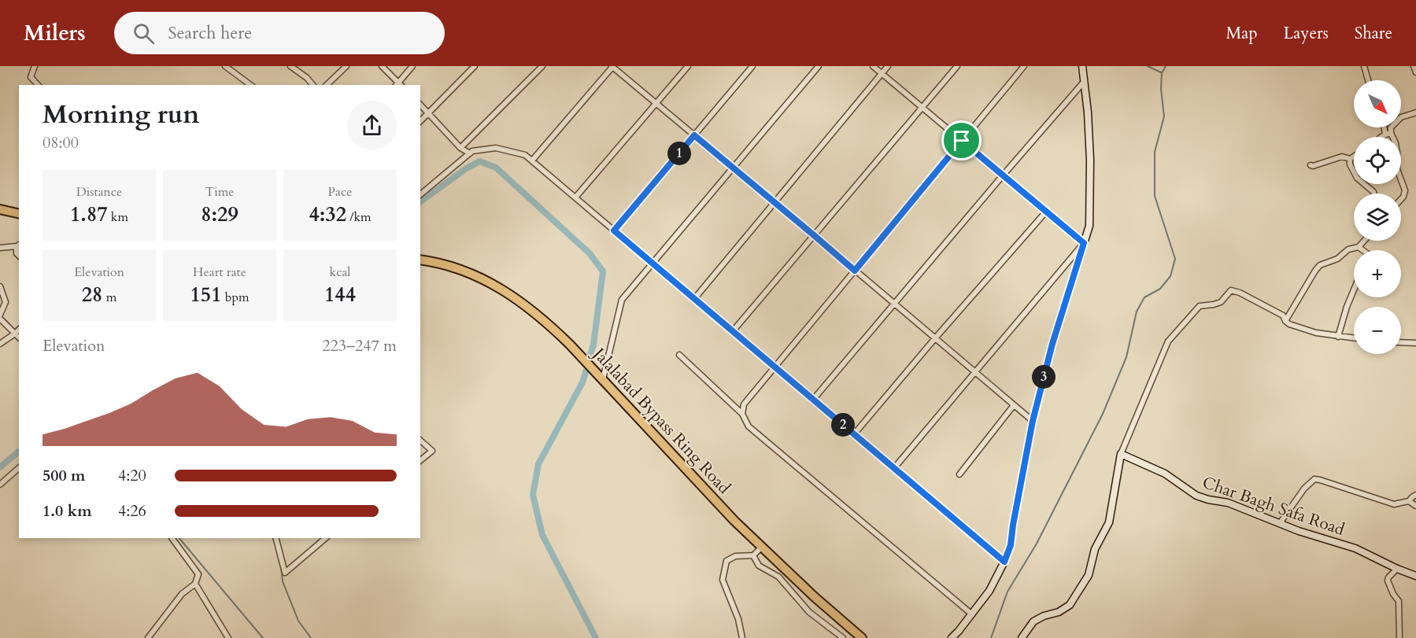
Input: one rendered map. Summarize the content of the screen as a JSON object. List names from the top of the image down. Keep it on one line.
{"streets":{"highway":["Jalalabad Bypass Ring Road"],"street":["Char Bagh Safa Road"]},"north":"bottom right","page":{"header":"Milers","search":"Search here","nav":["Map","Layers","Share"],"map_buttons":["+","−"],"heading":["Morning run","08:00"],"pins":["1","3","2"],"stats":[["Distance","1.87 km"],["Time","8:29"],["Pace","4:32 /km"],["Elevation","28 m"],["Heart rate","151 bpm"],["kcal","144"]],"chart":["Elevation","223–247 m"],"list":[{"name":"500 m","note":"4:20"},{"name":"1.0 km","note":"4:26"}]}}
